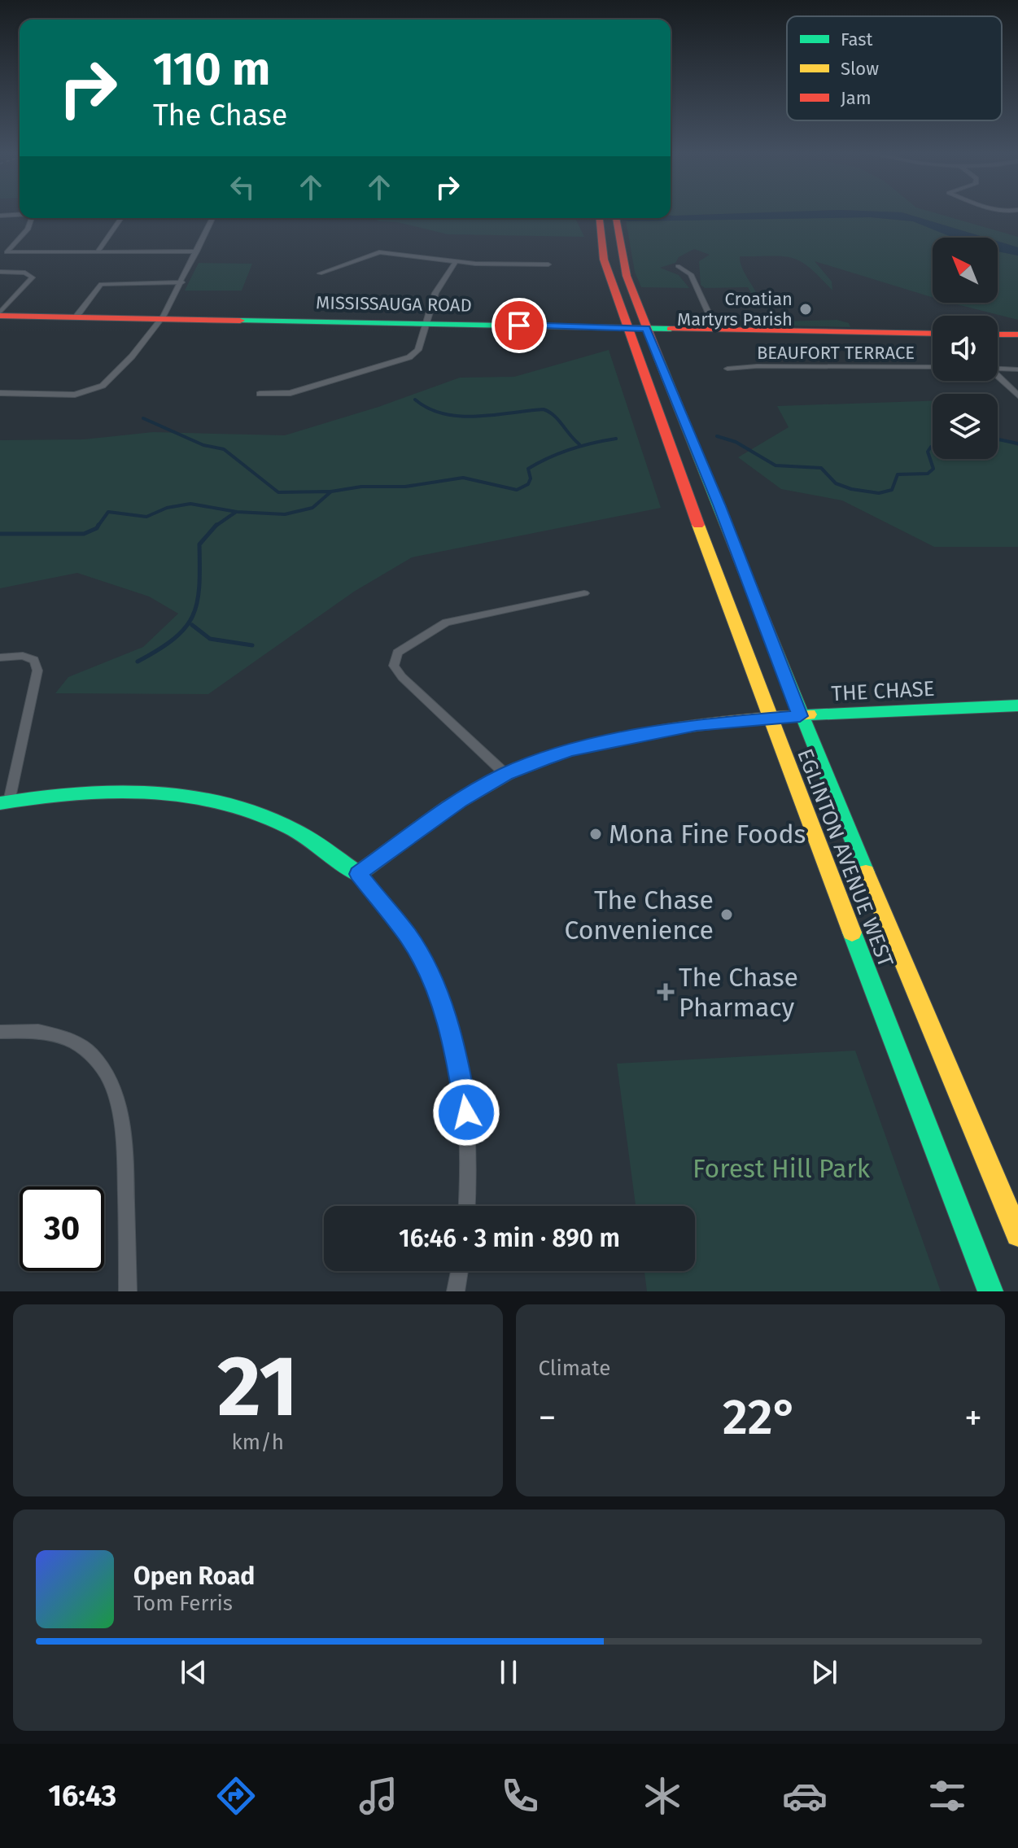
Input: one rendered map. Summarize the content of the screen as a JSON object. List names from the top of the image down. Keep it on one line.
{"streets":{"main road":["MISSISSAUGA ROAD","THE CHASE","EGLINTON AVENUE WEST"],"street":["BEAUFORT TERRACE"]},"crossings":[["MISSISSAUGA ROAD","EGLINTON AVENUE WEST"],["THE CHASE","EGLINTON AVENUE WEST"]],"parks":["Forest Hill Park"],"places":{"other":["Croatian Martyrs Parish","Mona Fine Foods","The Chase Convenience"],"health":["The Chase Pharmacy"]},"legend":["Fast","Slow","Jam"],"north":"top left","page":{"turn":["110 m","The Chase"],"limit":"30","trip":"16:46 · 3 min · 890 m","tile":[["21","km/h"],"Climate"],"heat":["−","22°","+"],"song":["Open Road","Tom Ferris"],"tabs":"16:43"}}
